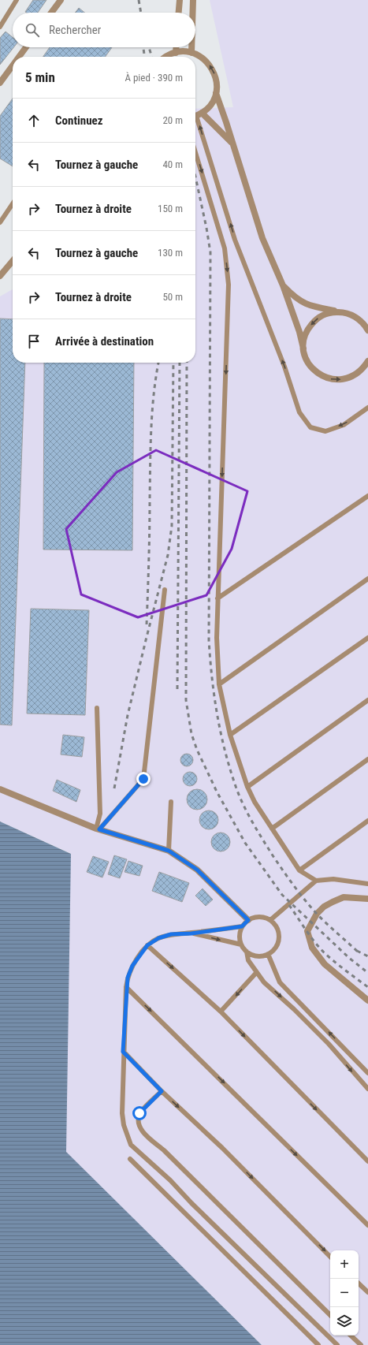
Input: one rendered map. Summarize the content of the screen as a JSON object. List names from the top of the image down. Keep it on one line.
{"page":{"search":"Rechercher","heading":["5 min","À pied · 390 m"],"list":[["Continuez","20 m"],["Tournez à gauche","40 m"],["Tournez à droite","150 m"],["Tournez à gauche","130 m"],["Tournez à droite","50 m"],"Arrivée à destination"],"map_buttons":["+","−"]}}
